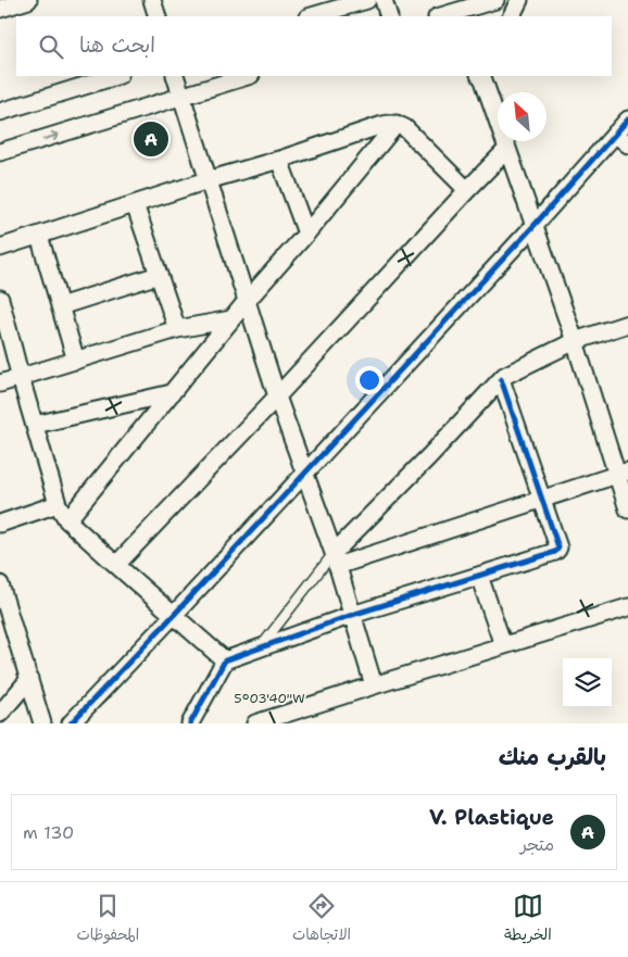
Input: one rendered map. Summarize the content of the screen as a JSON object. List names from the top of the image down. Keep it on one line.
{"north":"top left","page":{"search":"ابحث هنا","pins":"A","heading":"بالقرب منك","list":[{"mark":"A","name":"V. Plastique","note":"متجر","value":"130 m"}],"nav":["الخريطة","الاتجاهات","المحفوظات"]},"coordinates":["5°03'40\"W"]}
